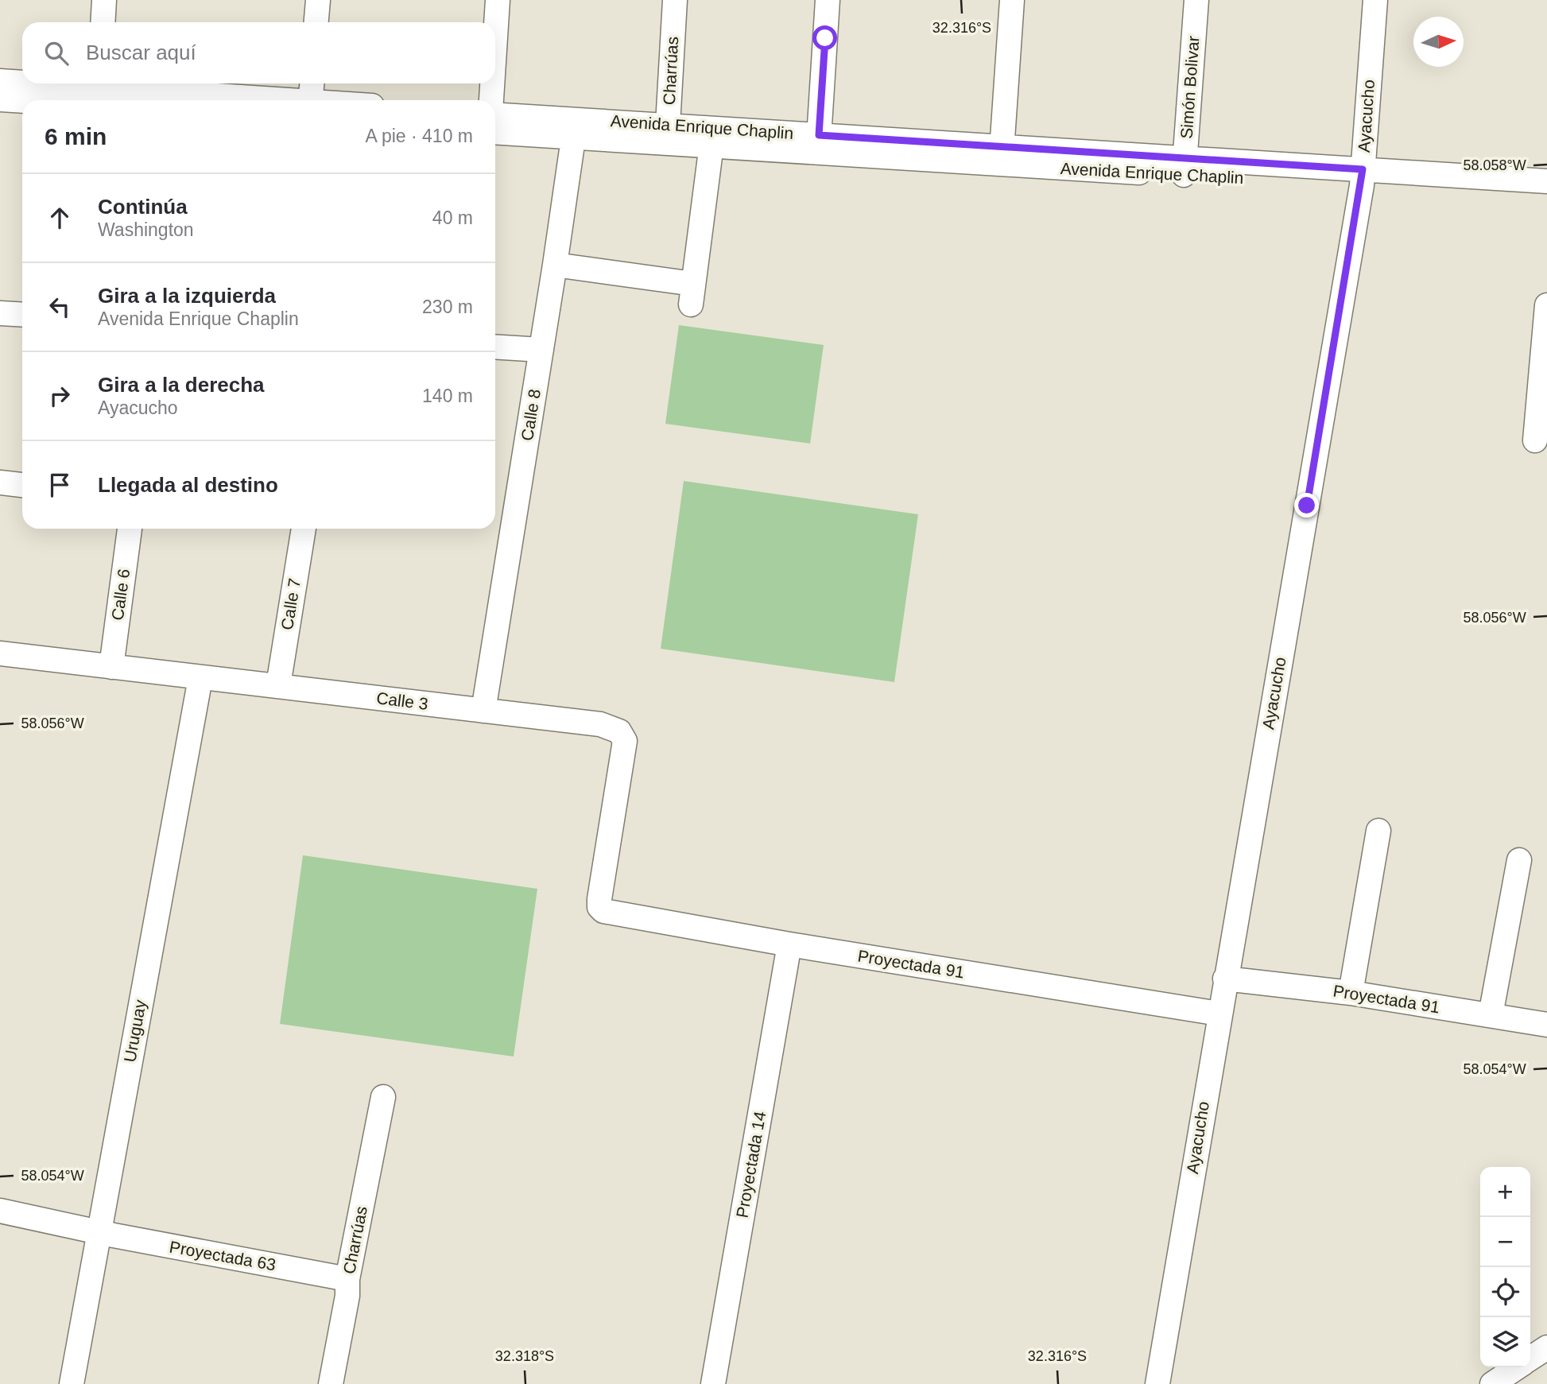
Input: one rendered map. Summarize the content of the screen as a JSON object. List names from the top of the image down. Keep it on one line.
{"streets":{"street":["Charrúas","Simón Bolivar","Ayacucho","Avenida Enrique Chaplin","Calle 8","Calle 6","Calle 7","Calle 3","Proyectada 91","Uruguay","Proyectada 14","Proyectada 63"]},"crossings":[["Charrúas","Avenida Enrique Chaplin"],["Charrúas","Proyectada 63"],["Simón Bolivar","Avenida Enrique Chaplin"],["Ayacucho","Avenida Enrique Chaplin"],["Ayacucho","Proyectada 91"],["Avenida Enrique Chaplin","Calle 8"],["Calle 8","Calle 3"],["Calle 6","Calle 3"],["Calle 7","Calle 3"],["Calle 3","Proyectada 91"],["Calle 3","Uruguay"],["Proyectada 91","Proyectada 14"],["Uruguay","Proyectada 63"]],"north":"right","page":{"search":"Buscar aquí","heading":["6 min","A pie · 410 m"],"list":[["Continúa","Washington","40 m"],["Gira a la izquierda","Avenida Enrique Chaplin","230 m"],["Gira a la derecha","Ayacucho","140 m"],"Llegada al destino"],"map_buttons":["+","−"]},"coordinates":["32.316°S","58.058°W","58.056°W","58.054°W","32.318°S"]}
